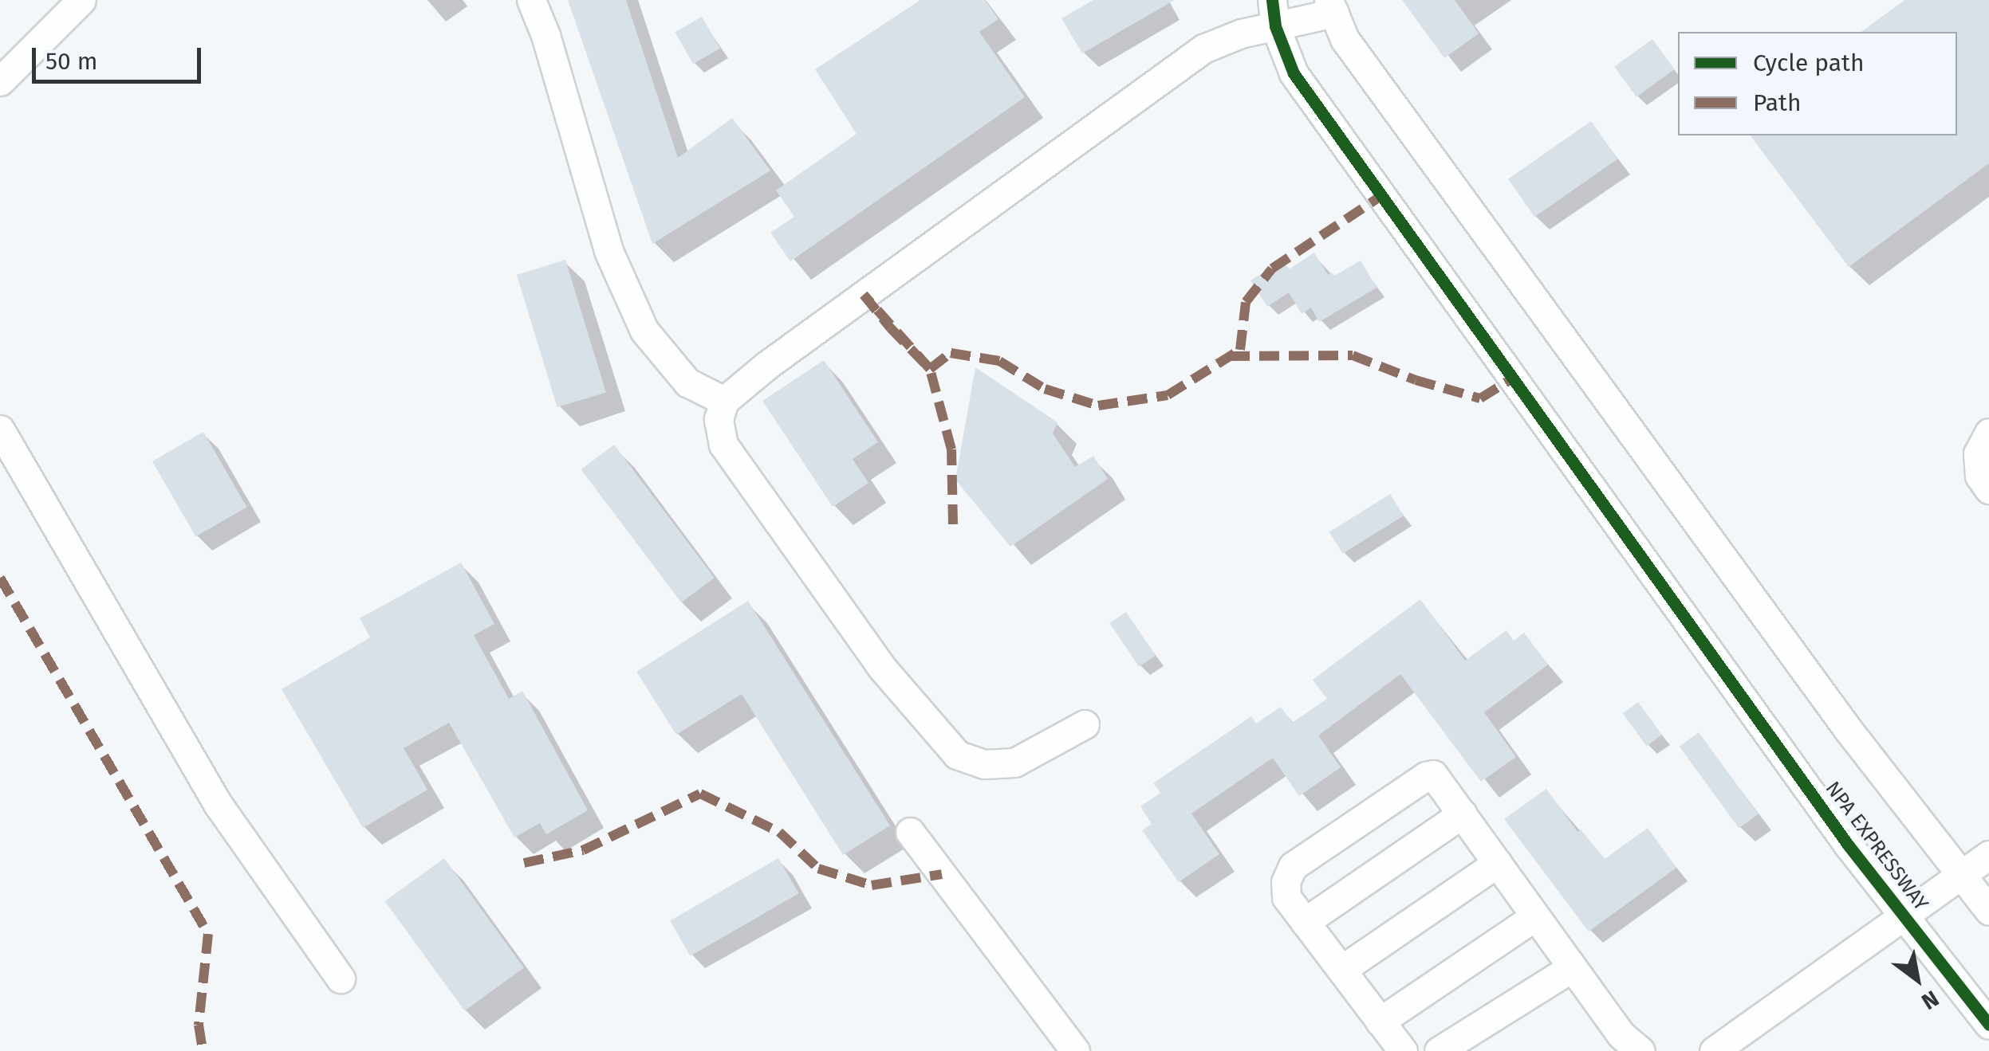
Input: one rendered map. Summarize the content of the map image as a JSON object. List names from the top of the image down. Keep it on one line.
{"streets":{"street":["NPA EXPRESSWAY"]},"legend":["Cycle path","Path"],"scale_bar":"50 m","north":"bottom right"}
